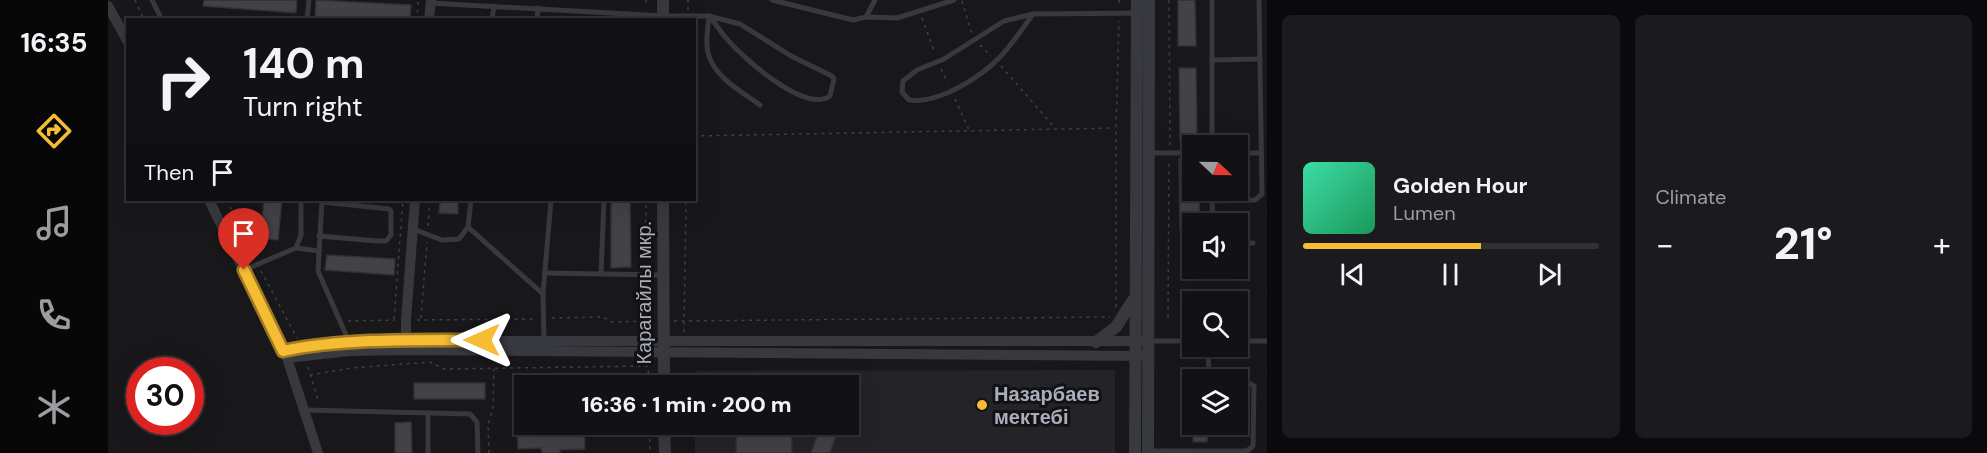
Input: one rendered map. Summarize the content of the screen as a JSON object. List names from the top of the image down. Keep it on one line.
{"streets":{"street":["Карагайлы мкр."]},"places":["Назарбаев мектебі"],"north":"right","page":{"tabs":"16:35","tile":"Climate","turn":["140 m","Turn right"],"then":"Then","song":["Golden Hour","Lumen"],"heat":["−","21°","+"],"limit":"30","trip":"16:36 · 1 min · 200 m"}}
